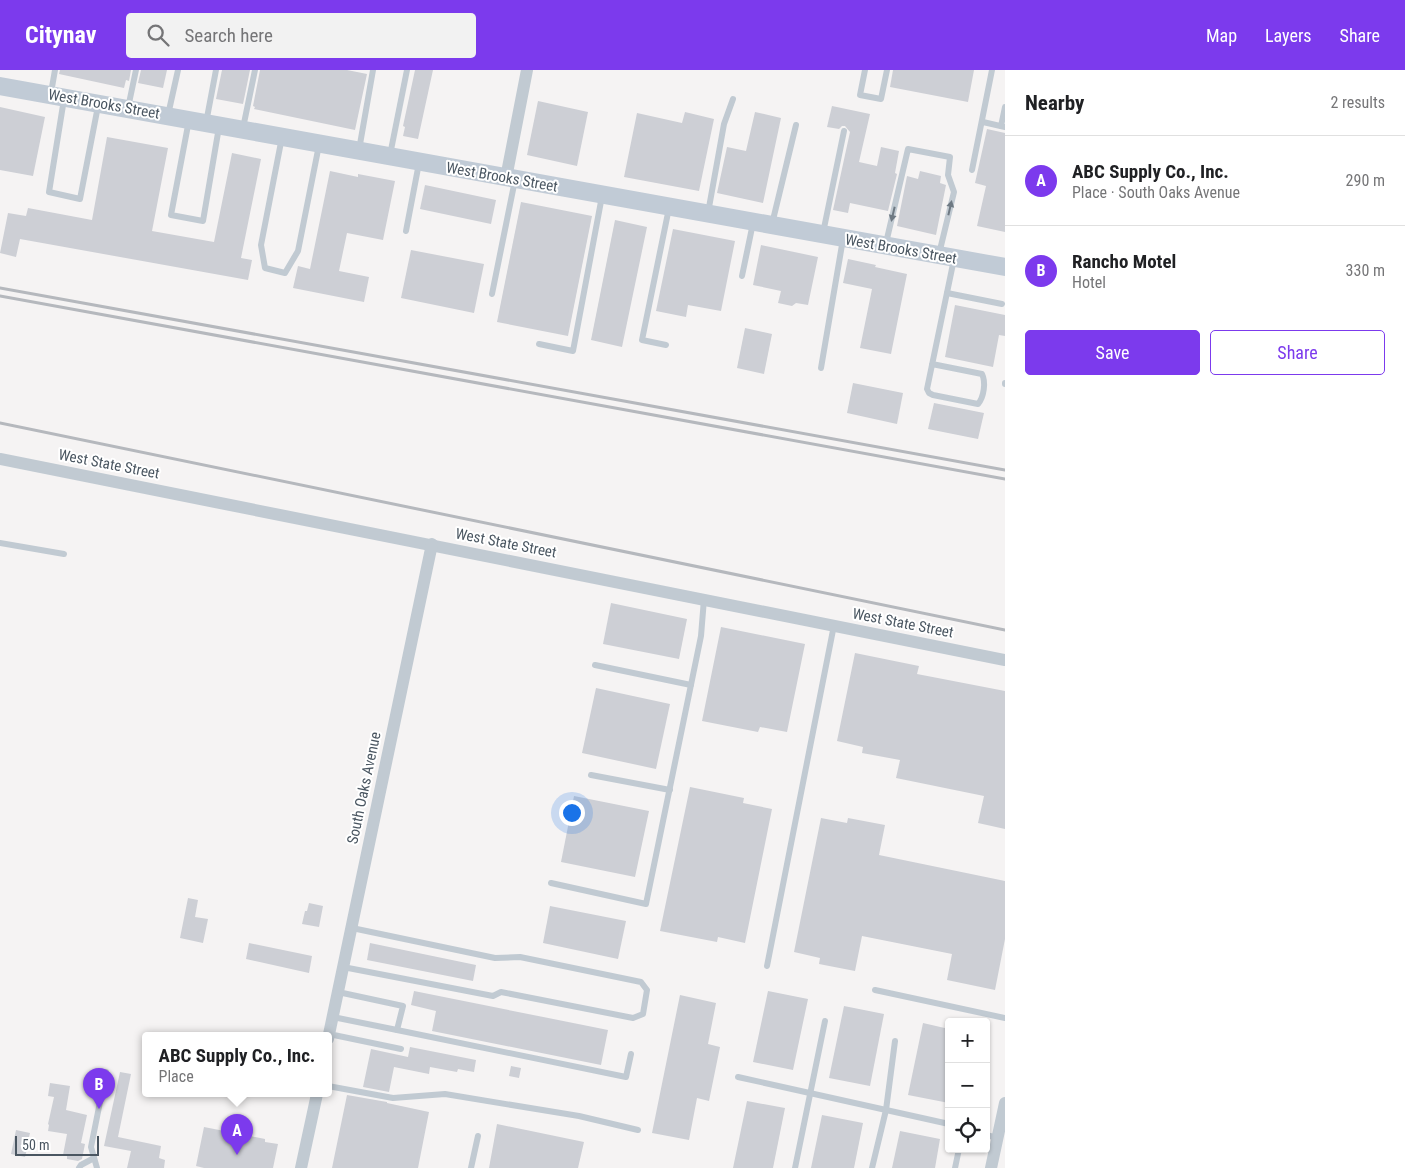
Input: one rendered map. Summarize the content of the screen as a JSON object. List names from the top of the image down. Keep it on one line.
{"streets":{"street":["West Brooks Street","West State Street","South Oaks Avenue"]},"crossings":[["West State Street","South Oaks Avenue"]],"scale_bar":"50 m","page":{"header":"Citynav","search":"Search here","nav":["Map","Layers","Share"],"heading":["Nearby","2 results"],"list":[{"mark":"A","name":"ABC Supply Co., Inc.","note":"Place · South Oaks Avenue","value":"290 m"},{"mark":"B","name":"Rancho Motel","note":"Hotel","value":"330 m"}],"buttons":["Save","Share"],"map_buttons":["+","−"],"popup":["ABC Supply Co., Inc.","Place"],"pins":["B","A"],"scale":"50 m"}}
